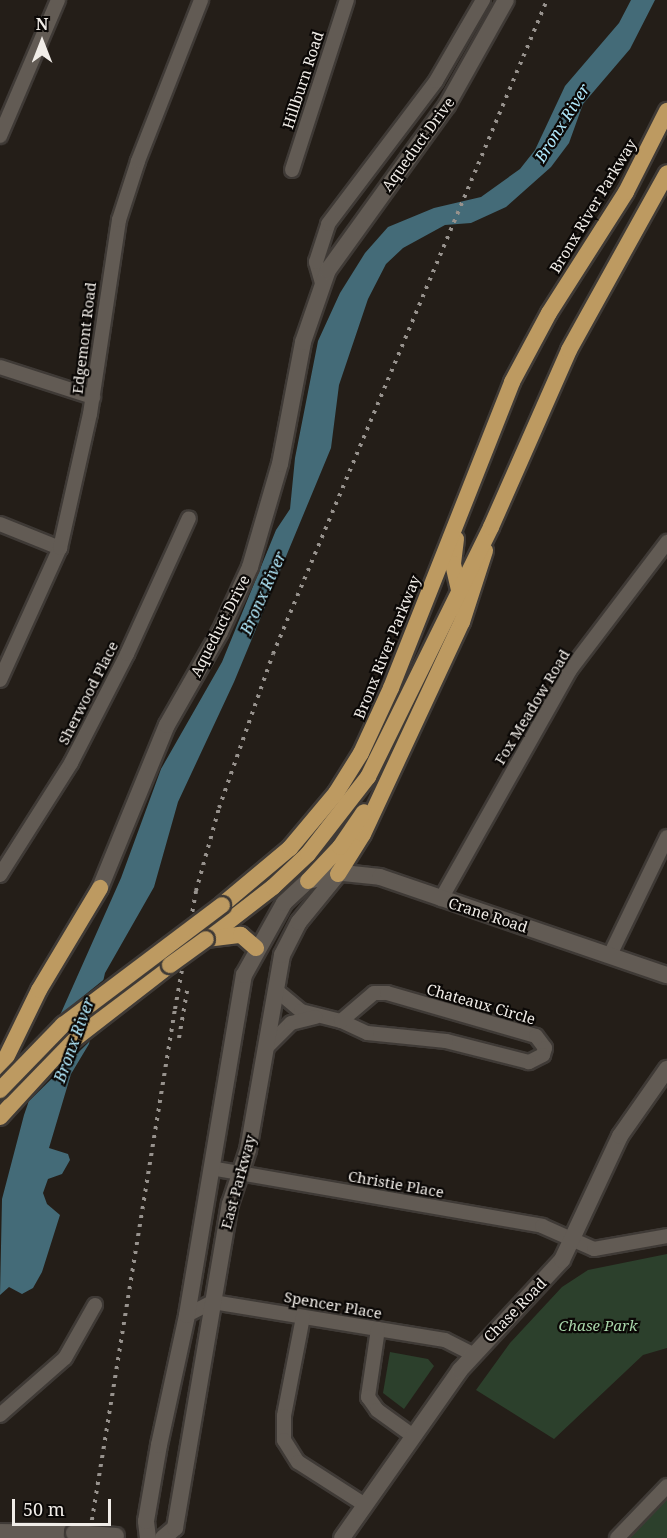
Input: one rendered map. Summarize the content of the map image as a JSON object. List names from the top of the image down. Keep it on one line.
{"streets":{"highway":["Bronx River Parkway"],"street":["Hillburn Road","Aqueduct Drive","Edgemont Road","Sherwood Place","Fox Meadow Road","Crane Road","Chateaux Circle","East Parkway","Christie Place","Spencer Place","Chase Road"]},"crossings":[["Fox Meadow Road","Crane Road"],["Crane Road","East Parkway"],["Chateaux Circle","East Parkway"],["East Parkway","Christie Place"],["East Parkway","Spencer Place"],["Christie Place","Chase Road"],["Spencer Place","Chase Road"]],"water":["Bronx River"],"parks":["Chase Park"],"scale_bar":"50 m","north":"top"}
